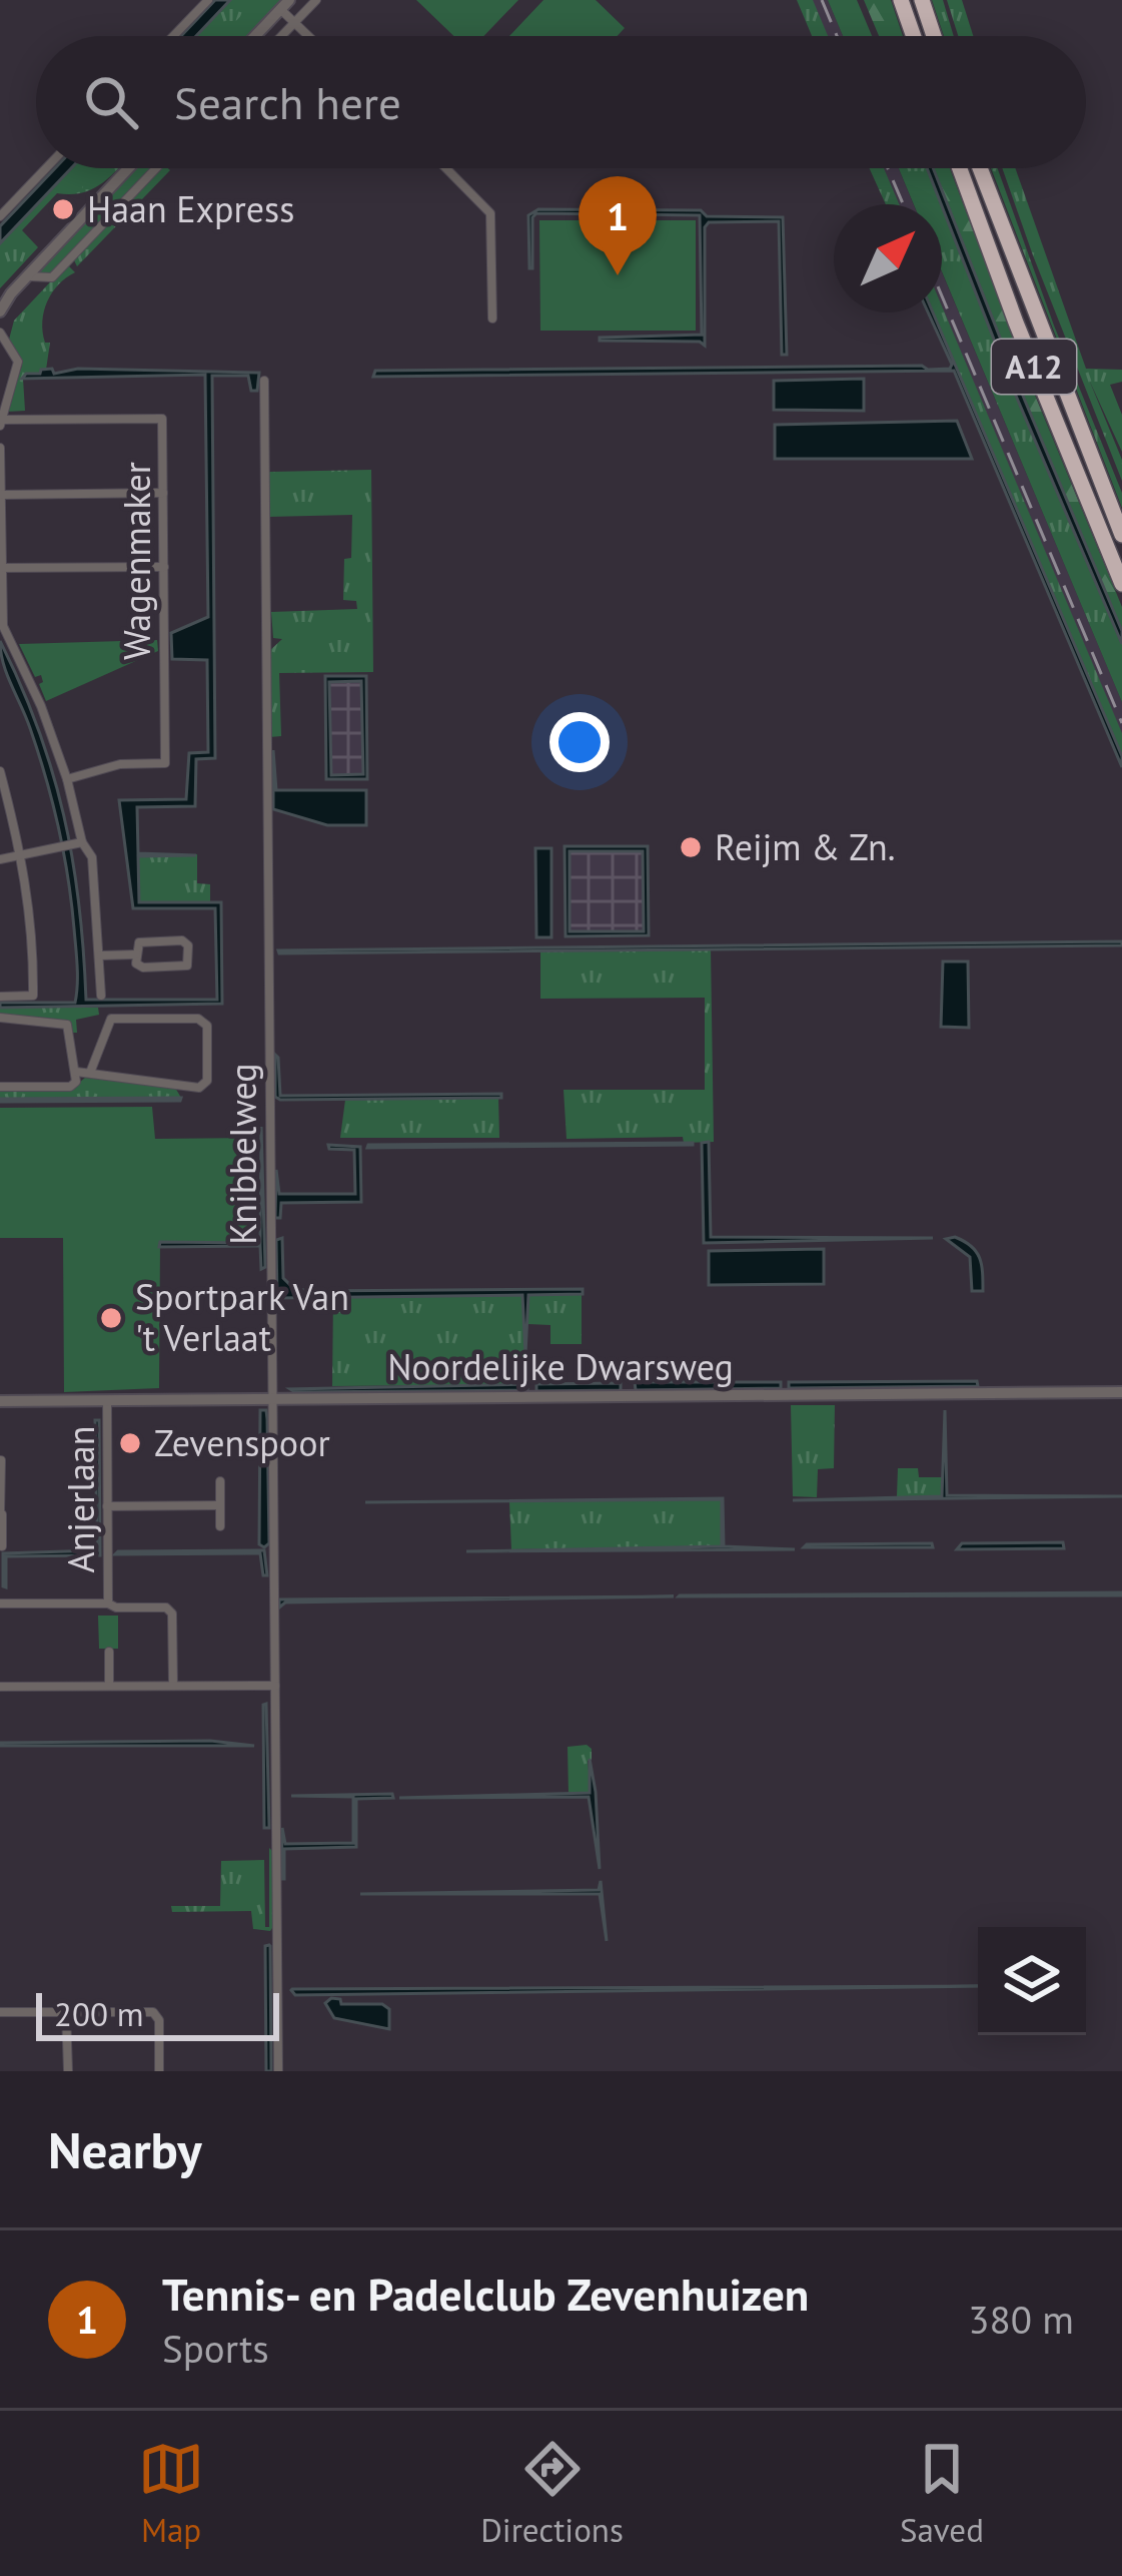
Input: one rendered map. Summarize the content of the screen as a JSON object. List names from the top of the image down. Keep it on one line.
{"streets":{"highway":["A12"],"street":["Wagenmaker","Knibbelweg","Noordelijke Dwarsweg","Anjerlaan"]},"crossings":[["Knibbelweg","Noordelijke Dwarsweg"],["Noordelijke Dwarsweg","Anjerlaan"]],"places":["Haan Express","Reijm & Zn.","Sportpark Van 't Verlaat","Zevenspoor"],"scale_bar":"200 m","north":"top right","page":{"search":"Search here","pins":"1","scale":"200 m","heading":"Nearby","list":[{"mark":"1","name":"Tennis- en Padelclub Zevenhuizen","note":"Sports","value":"380 m"}],"nav":["Map","Directions","Saved"]}}
